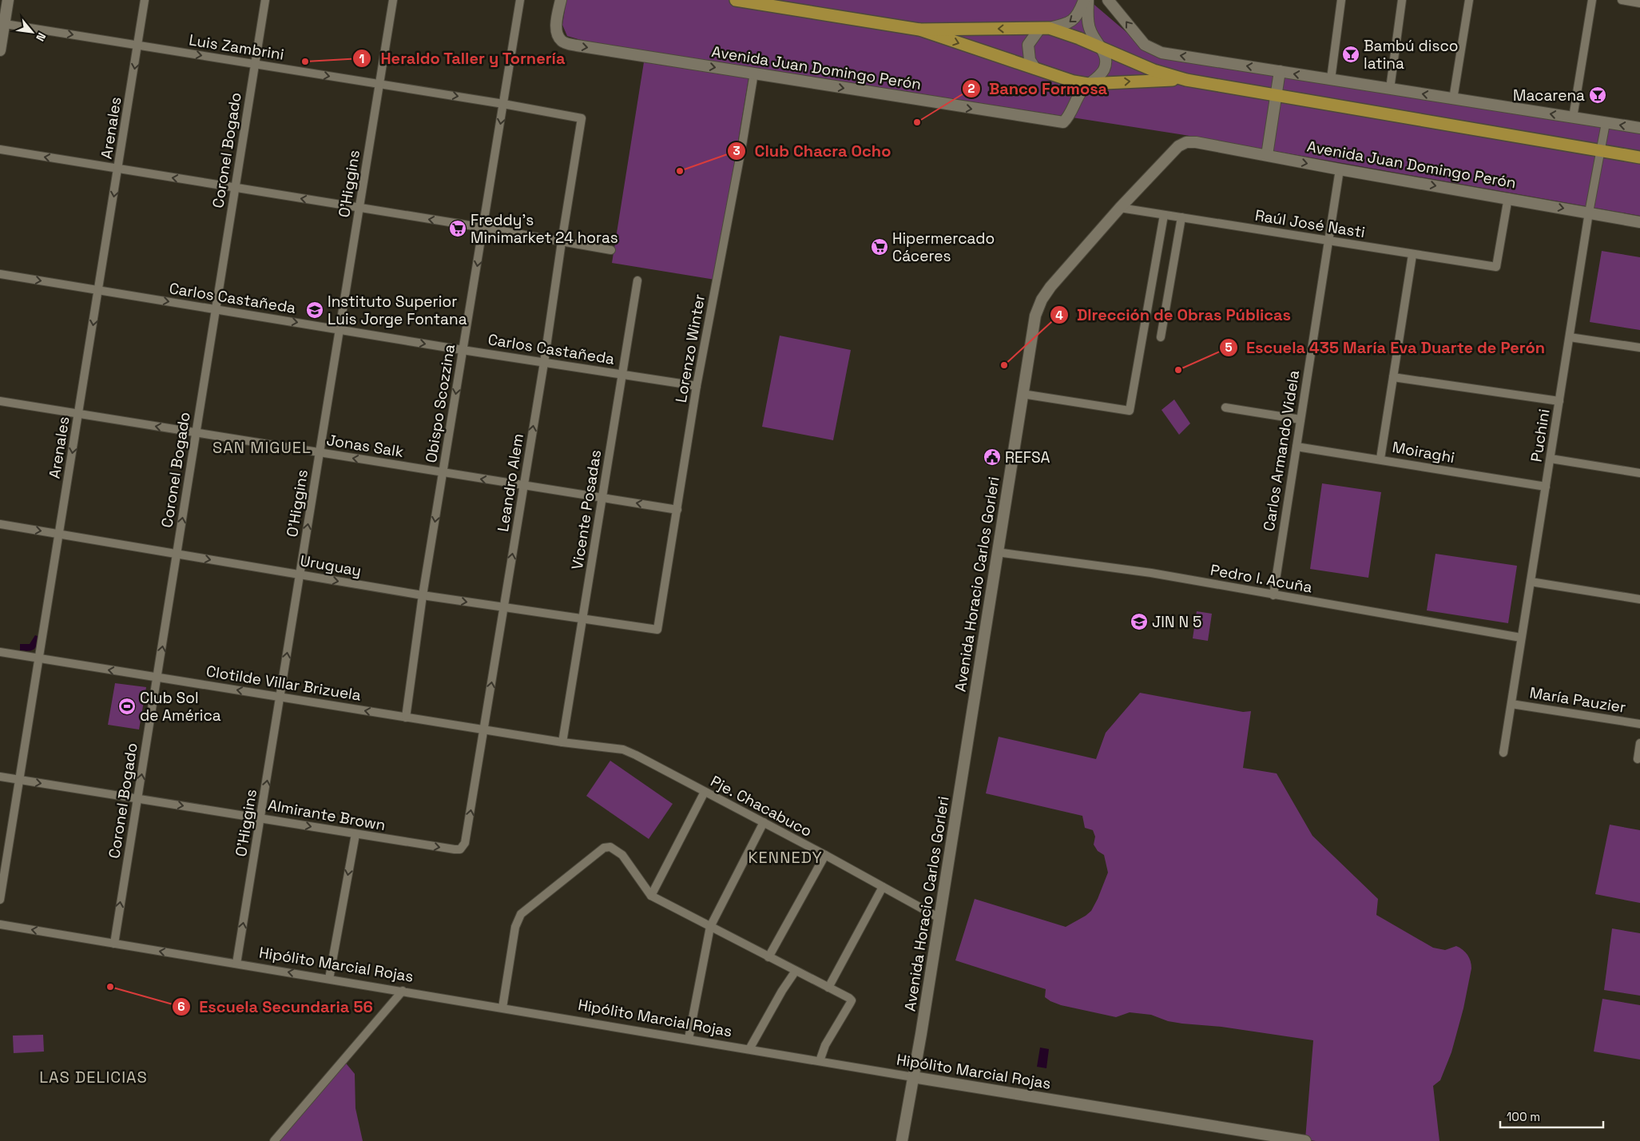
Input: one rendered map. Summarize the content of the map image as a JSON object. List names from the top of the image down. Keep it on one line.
{"streets":{"main road":["Avenida Juan Domingo Perón","Avenida Horacio Carlos Gorleri","Hipólito Marcial Rojas"],"street":["Luis Zambrini","Arenales","Coronel Bogado","O'Higgins","Raúl José Nasti","Carlos Castañeda","Lorenzo Winter","Obispo Scozzina","Puchini","Jonas Salk","Carlos Armando Videla","Moiraghi","Leandro Alem","Vicente Posadas","Uruguay","Pedro I. Acuña","Clotilde Villar Brizuela","María Pauzier","Pje. Chacabuco","Almirante Brown"]},"crossings":[["Luis Zambrini","Arenales"],["Luis Zambrini","Coronel Bogado"],["Luis Zambrini","O'Higgins"],["Luis Zambrini","Obispo Scozzina"],["Luis Zambrini","Leandro Alem"],["Avenida Juan Domingo Perón","Raúl José Nasti"],["Avenida Juan Domingo Perón","Lorenzo Winter"],["Avenida Juan Domingo Perón","Puchini"],["Avenida Juan Domingo Perón","Carlos Armando Videla"],["Avenida Juan Domingo Perón","Avenida Horacio Carlos Gorleri"],["Arenales","Carlos Castañeda"],["Arenales","Jonas Salk"],["Arenales","Uruguay"],["Arenales","Clotilde Villar Brizuela"],["Arenales","Almirante Brown"],["Coronel Bogado","Carlos Castañeda"],["Coronel Bogado","Jonas Salk"],["Coronel Bogado","Uruguay"],["Coronel Bogado","Clotilde Villar Brizuela"],["Coronel Bogado","Almirante Brown"],["Coronel Bogado","Hipólito Marcial Rojas"],["O'Higgins","Carlos Castañeda"],["O'Higgins","Jonas Salk"],["O'Higgins","Uruguay"],["O'Higgins","Clotilde Villar Brizuela"],["O'Higgins","Almirante Brown"],["O'Higgins","Hipólito Marcial Rojas"],["Raúl José Nasti","Carlos Armando Videla"],["Raúl José Nasti","Avenida Horacio Carlos Gorleri"],["Carlos Castañeda","Lorenzo Winter"],["Carlos Castañeda","Obispo Scozzina"],["Carlos Castañeda","Leandro Alem"],["Carlos Castañeda","Vicente Posadas"],["Lorenzo Winter","Jonas Salk"],["Lorenzo Winter","Uruguay"],["Obispo Scozzina","Jonas Salk"],["Obispo Scozzina","Uruguay"],["Obispo Scozzina","Clotilde Villar Brizuela"],["Puchini","Moiraghi"],["Puchini","Pedro I. Acuña"],["Puchini","María Pauzier"],["Jonas Salk","Leandro Alem"],["Jonas Salk","Vicente Posadas"],["Carlos Armando Videla","Moiraghi"],["Carlos Armando Videla","Pedro I. Acuña"],["Leandro Alem","Uruguay"],["Leandro Alem","Clotilde Villar Brizuela"],["Leandro Alem","Almirante Brown"],["Vicente Posadas","Uruguay"],["Vicente Posadas","Clotilde Villar Brizuela"],["Vicente Posadas","Pje. Chacabuco"],["Pedro I. Acuña","Avenida Horacio Carlos Gorleri"],["Avenida Horacio Carlos Gorleri","Pje. Chacabuco"],["Avenida Horacio Carlos Gorleri","Hipólito Marcial Rojas"],["Clotilde Villar Brizuela","Pje. Chacabuco"]],"one_way":["Luis Zambrini","Arenales","Coronel Bogado","O'Higgins","Carlos Castañeda","Obispo Scozzina","Jonas Salk","Leandro Alem","Uruguay","Clotilde Villar Brizuela","Almirante Brown"],"districts":["SAN MIGUEL","KENNEDY","LAS DELICIAS"],"places":{"bar":["Bambú disco latina","Macarena"],"other":["Heraldo Taller y Tornería","Banco Formosa","Club Chacra Ocho","DIrección de Obras Públicas","Escuela 435 María Eva Duarte de Perón","Escuela Secundaria 56"],"supermarket":["Freddy's Minimarket 24 horas","Hipermercado Cáceres"],"school or university":["Instituto Superior Luis Jorge Fontana","JIN N 5"],"public building":["REFSA"],"sports":["Club Sol de América"]},"scale_bar":"100 m","north":"bottom right"}
